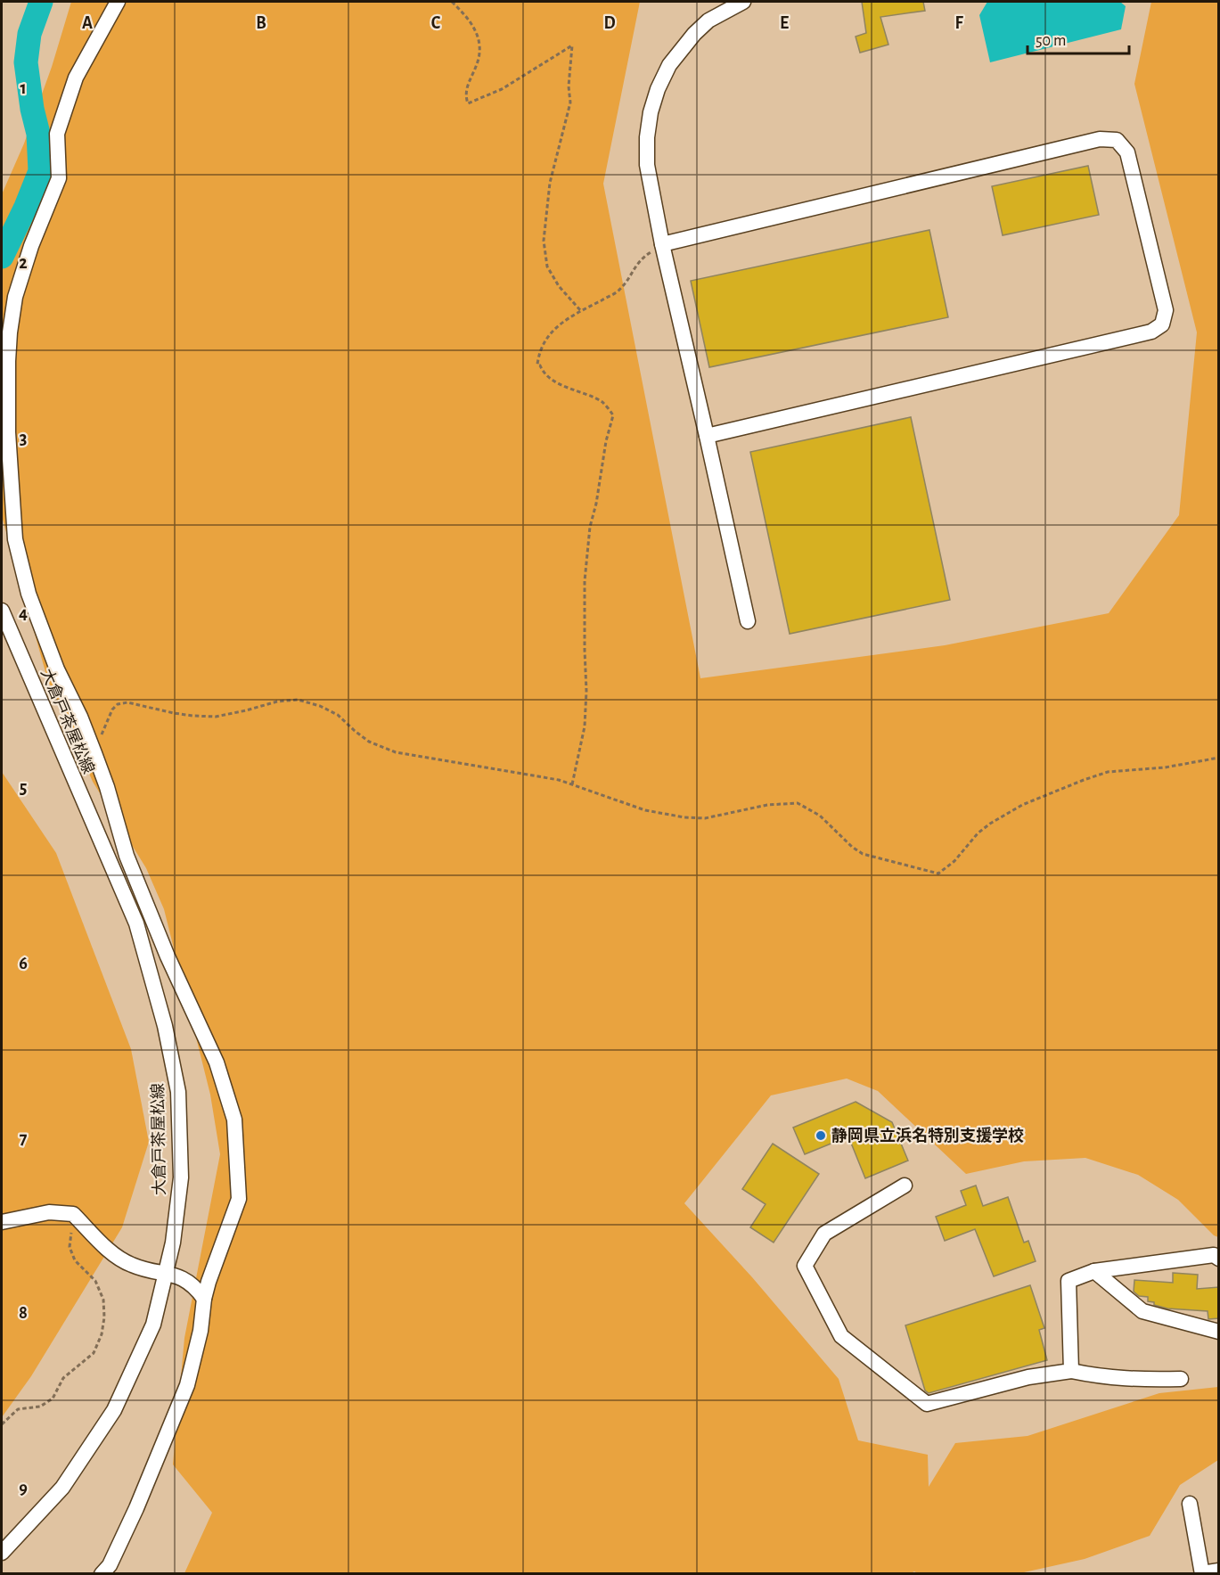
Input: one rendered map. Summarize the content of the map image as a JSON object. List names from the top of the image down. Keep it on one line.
{"streets":{"street":["大倉戸茶屋松線"]},"places":["静岡県立浜名特別支援学校"],"scale_bar":"50 m","grid":{"columns":["A","B","C","D","E","F"],"rows":["1","2","3","4","5","6","7","8","9"]}}
